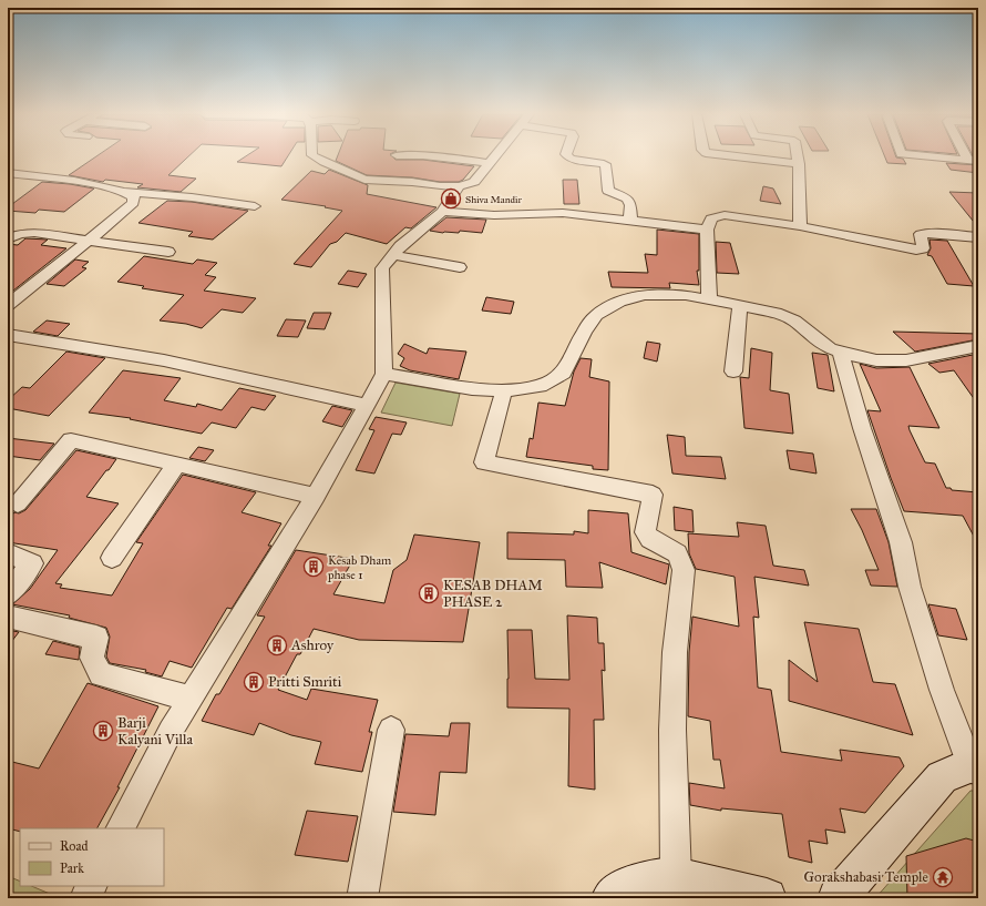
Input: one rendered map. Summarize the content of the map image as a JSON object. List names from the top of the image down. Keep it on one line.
{"places":{"shop":["Shiva Mandir"],"building":["Kesab Dham phase 1","KESAB DHAM PHASE 2","Ashroy","Pritti Smriti","Barji Kalyani Villa"],"temple":["Gorakshabasi Temple"]},"legend":["Road","Park"]}
